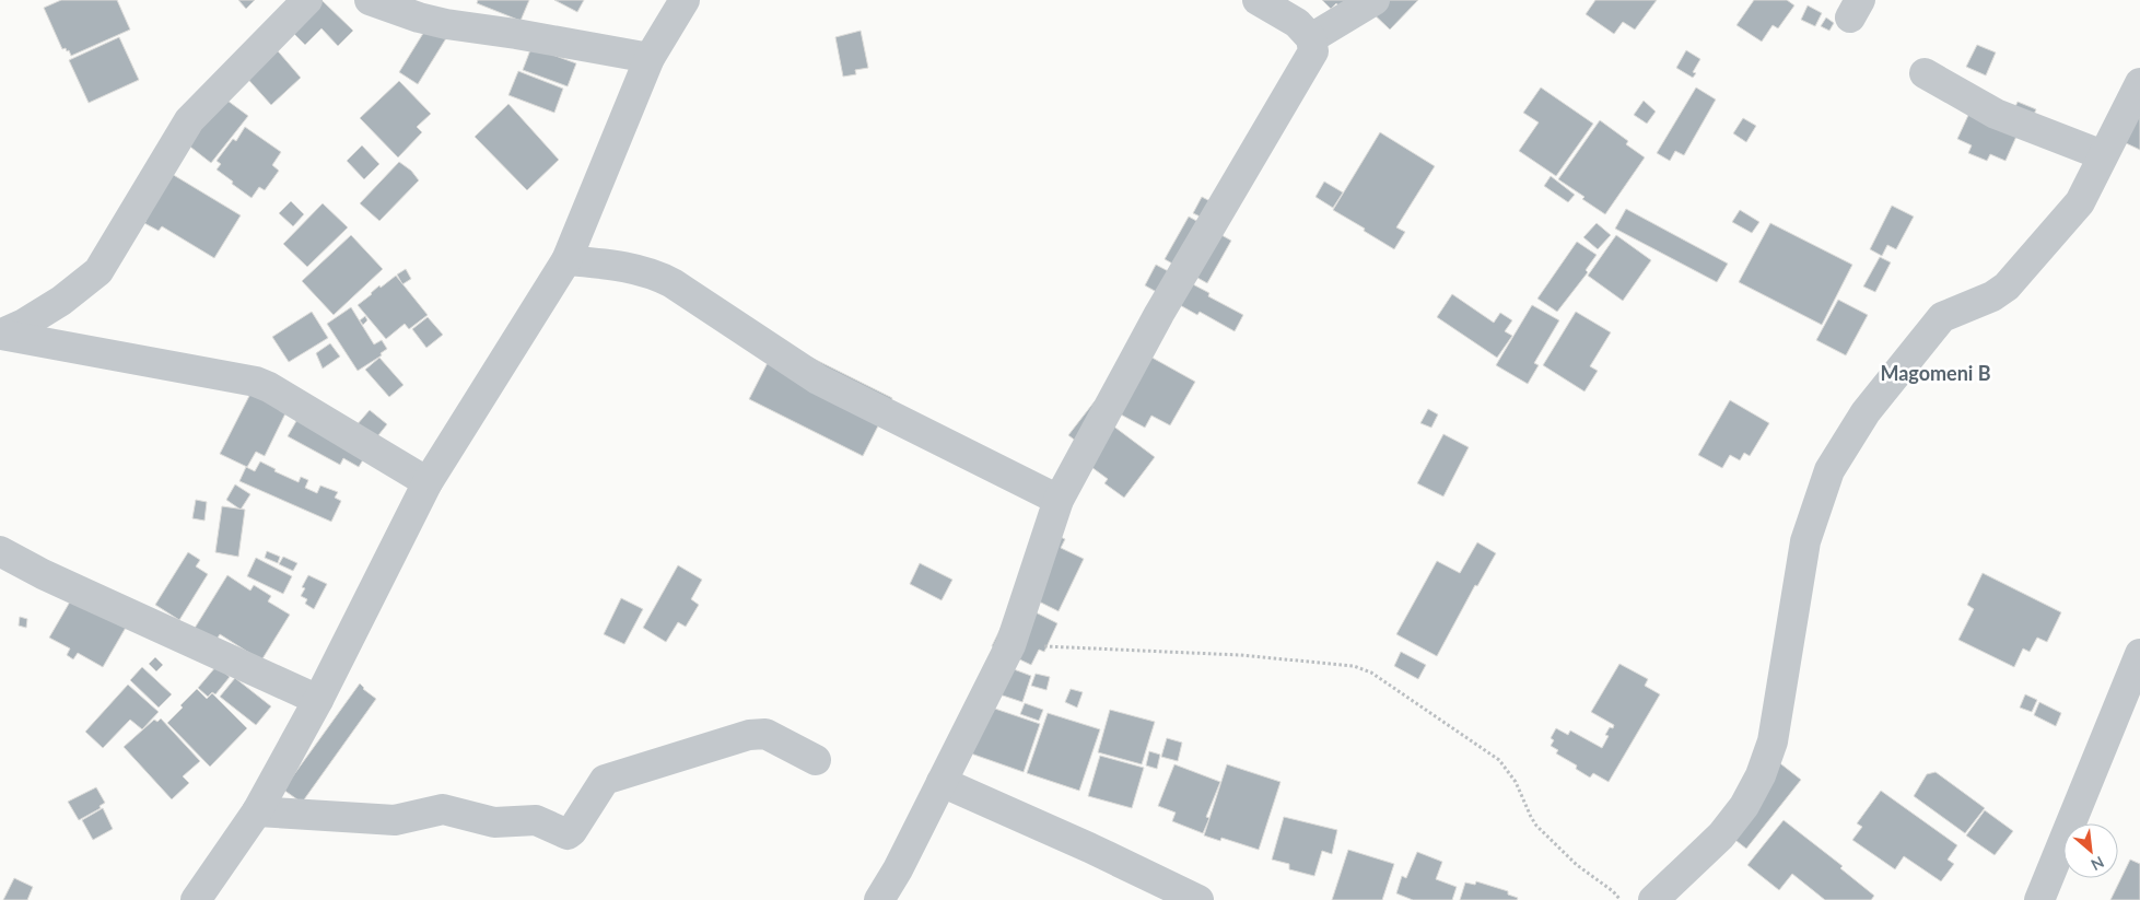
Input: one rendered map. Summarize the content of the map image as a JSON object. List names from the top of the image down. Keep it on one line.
{"districts":["Magomeni B"],"north":"bottom right"}
